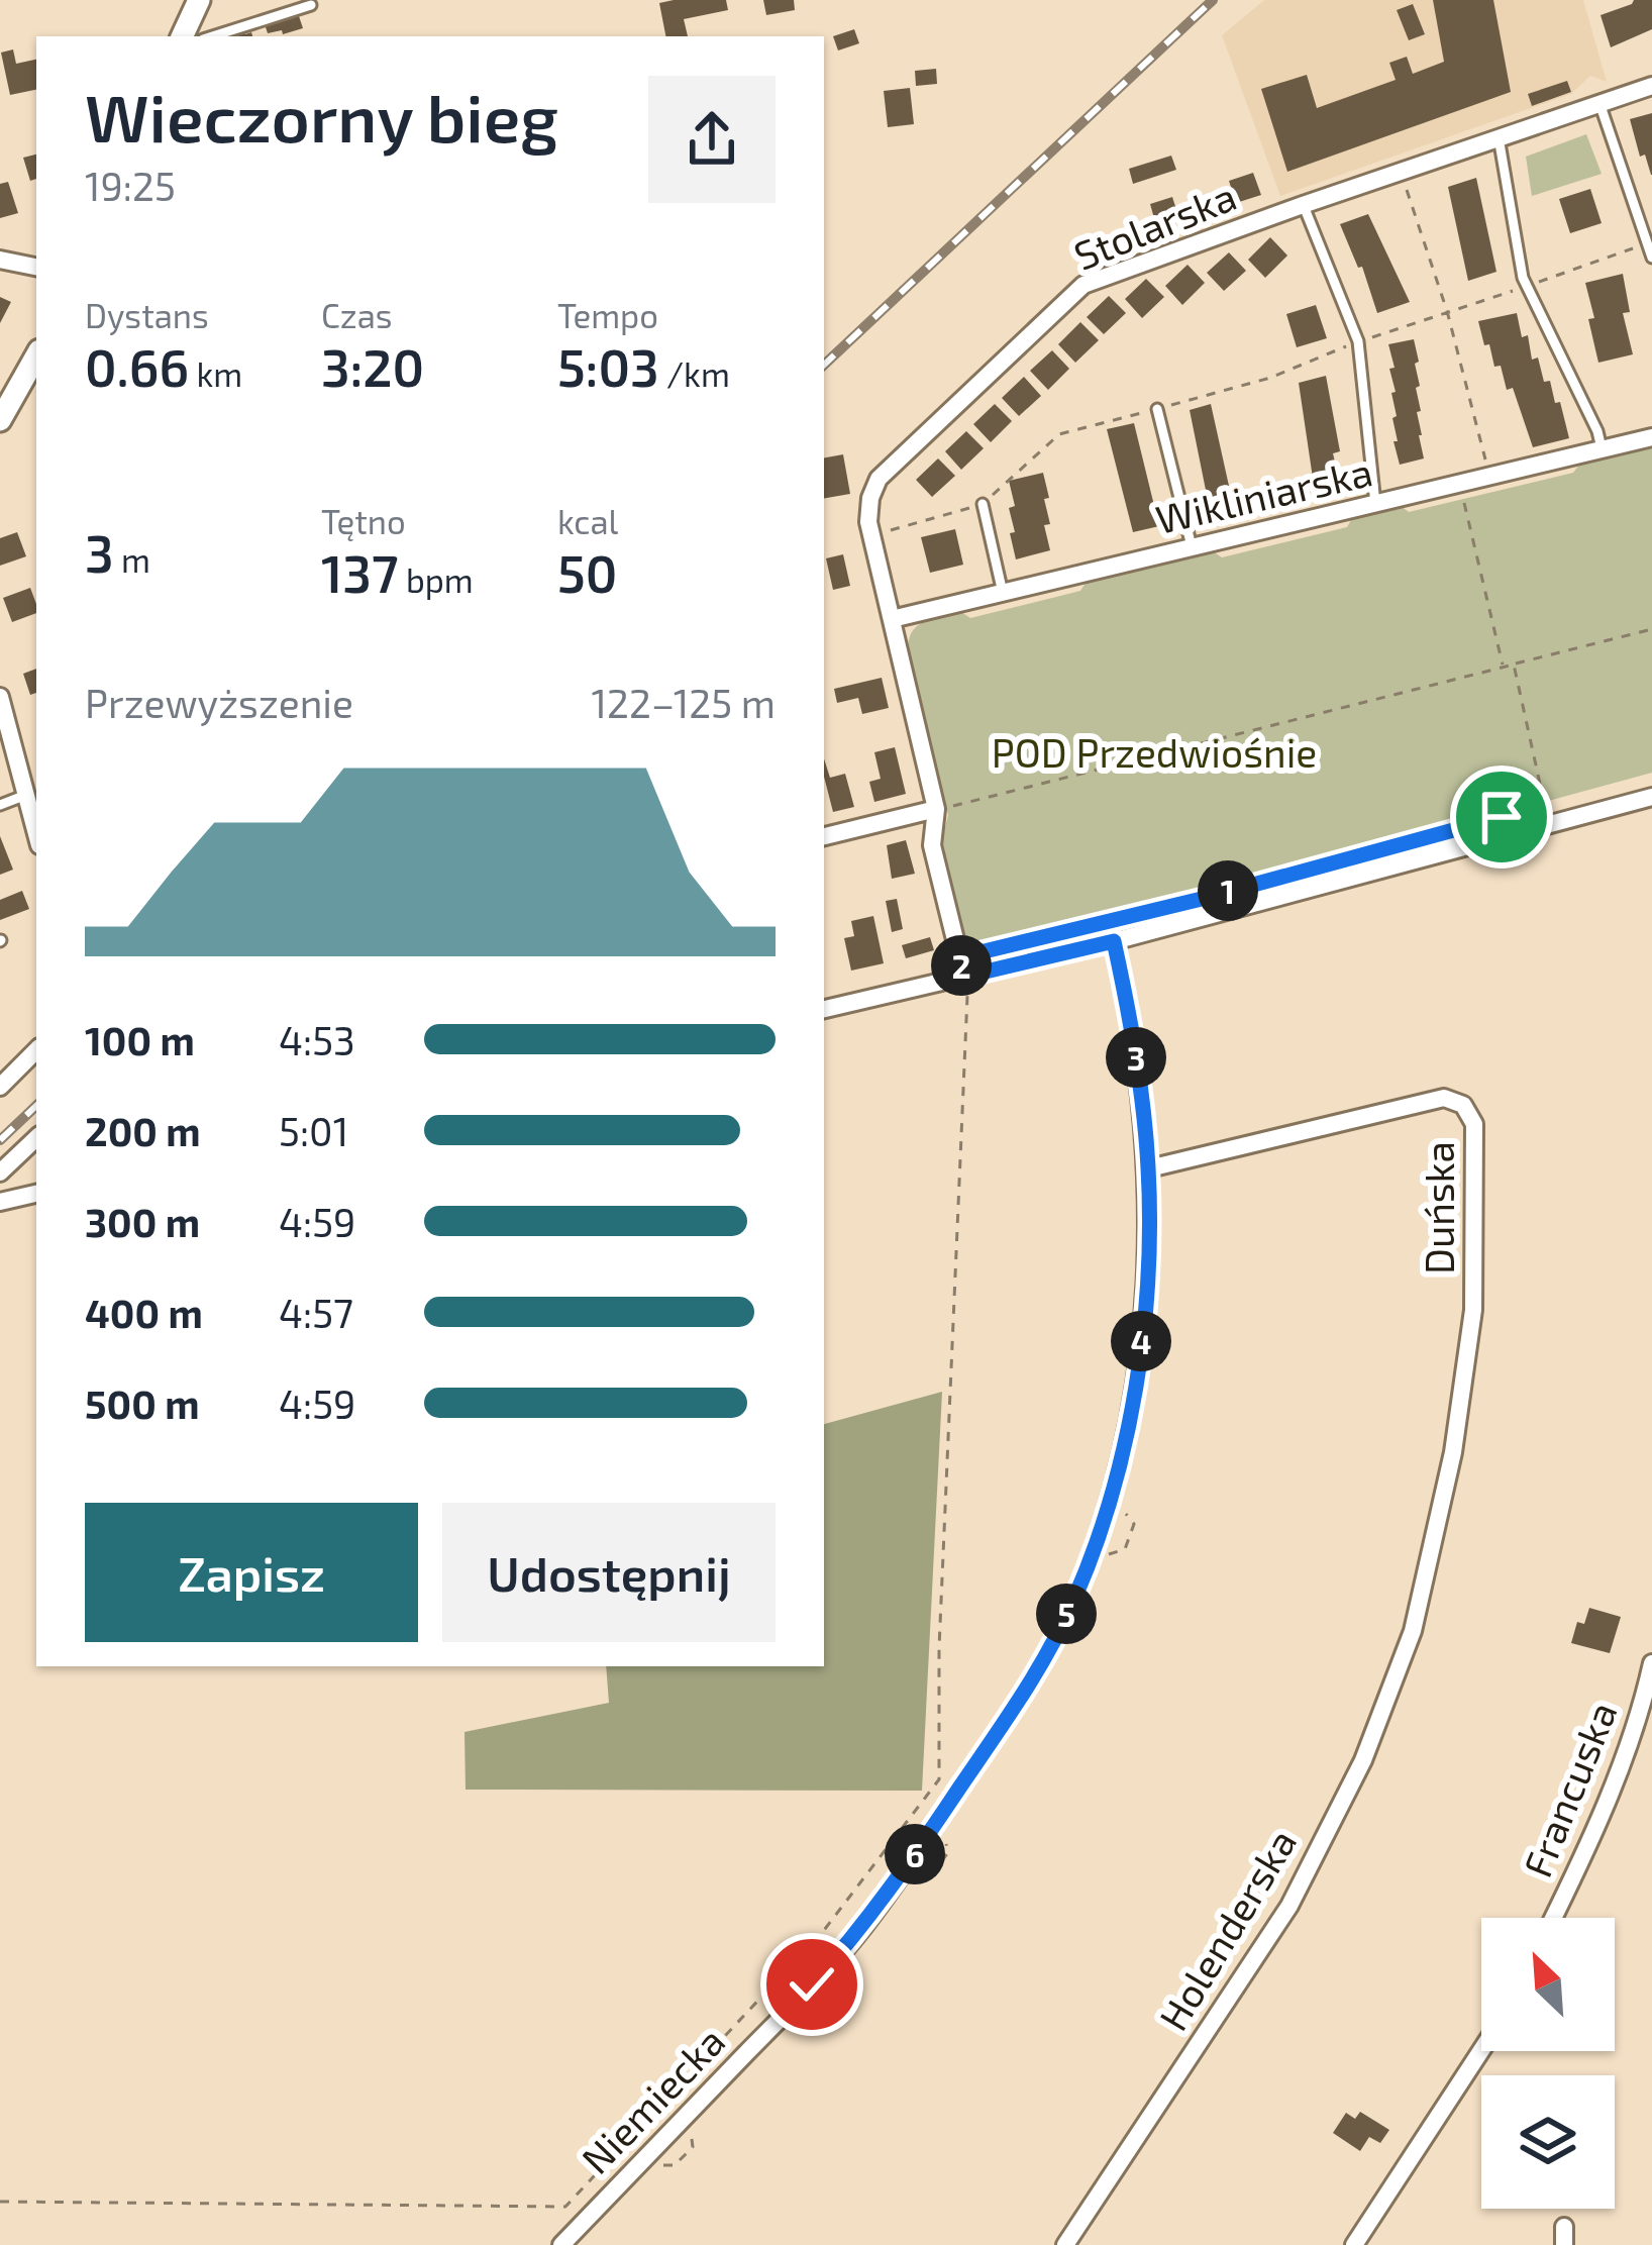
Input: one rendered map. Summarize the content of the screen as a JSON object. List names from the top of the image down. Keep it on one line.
{"streets":{"street":["Stolarska","Wikliniarska","Duńska","Francuska","Holenderska","Niemiecka"]},"crossings":[["Stolarska","Wikliniarska"],["Duńska","Holenderska"],["Duńska","Niemiecka"]],"parks":["POD Przedwiośnie"],"north":"top left","page":{"heading":["Wieczorny bieg","19:25"],"stats":[["Dystans","0.66 km"],["Czas","3:20"],["Tempo","5:03 /km"],["3 m"],["Tętno","137 bpm"],["kcal","50"]],"chart":["Przewyższenie","122–125 m"],"pins":["1","2","3","4","5","6"],"list":[{"name":"100 m","note":"4:53"},{"name":"200 m","note":"5:01"},{"name":"300 m","note":"4:59"},{"name":"400 m","note":"4:57"},{"name":"500 m","note":"4:59"}],"buttons":["Zapisz","Udostępnij"]}}
